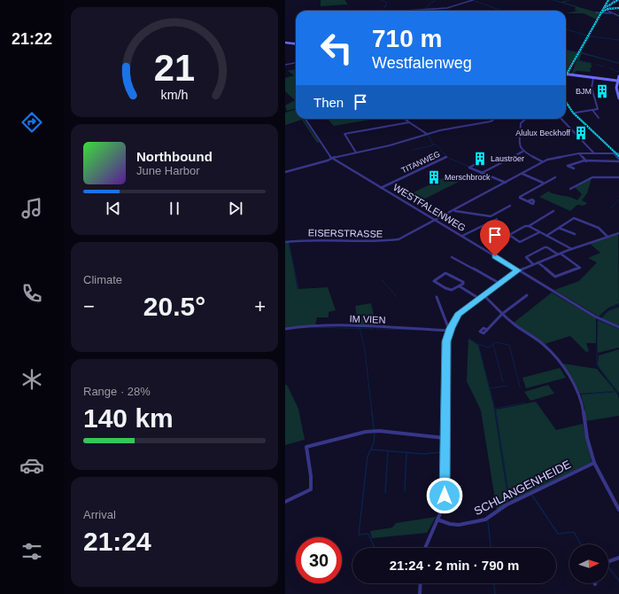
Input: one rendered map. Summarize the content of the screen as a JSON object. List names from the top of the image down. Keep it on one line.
{"streets":{"street":["TITANWEG","WESTFALENWEG","EISERSTRASSE","IM VIEN","SCHLANGENHEIDE"]},"crossings":[["TITANWEG","WESTFALENWEG"],["WESTFALENWEG","EISERSTRASSE"]],"places":{"building":["BJM","Alulux Beckhoff","Lauströer","Merschbrock"]},"north":"right","page":{"tabs":"21:22","turn":["710 m","Westfalenweg"],"then":"Then","song":["Northbound","June Harbor"],"tile":["Climate",["Range · 28%","140 km"],["Arrival","21:24"]],"heat":["−","20.5°","+"],"limit":"30","trip":"21:24 · 2 min · 790 m","gauge":["21","km/h"]}}
